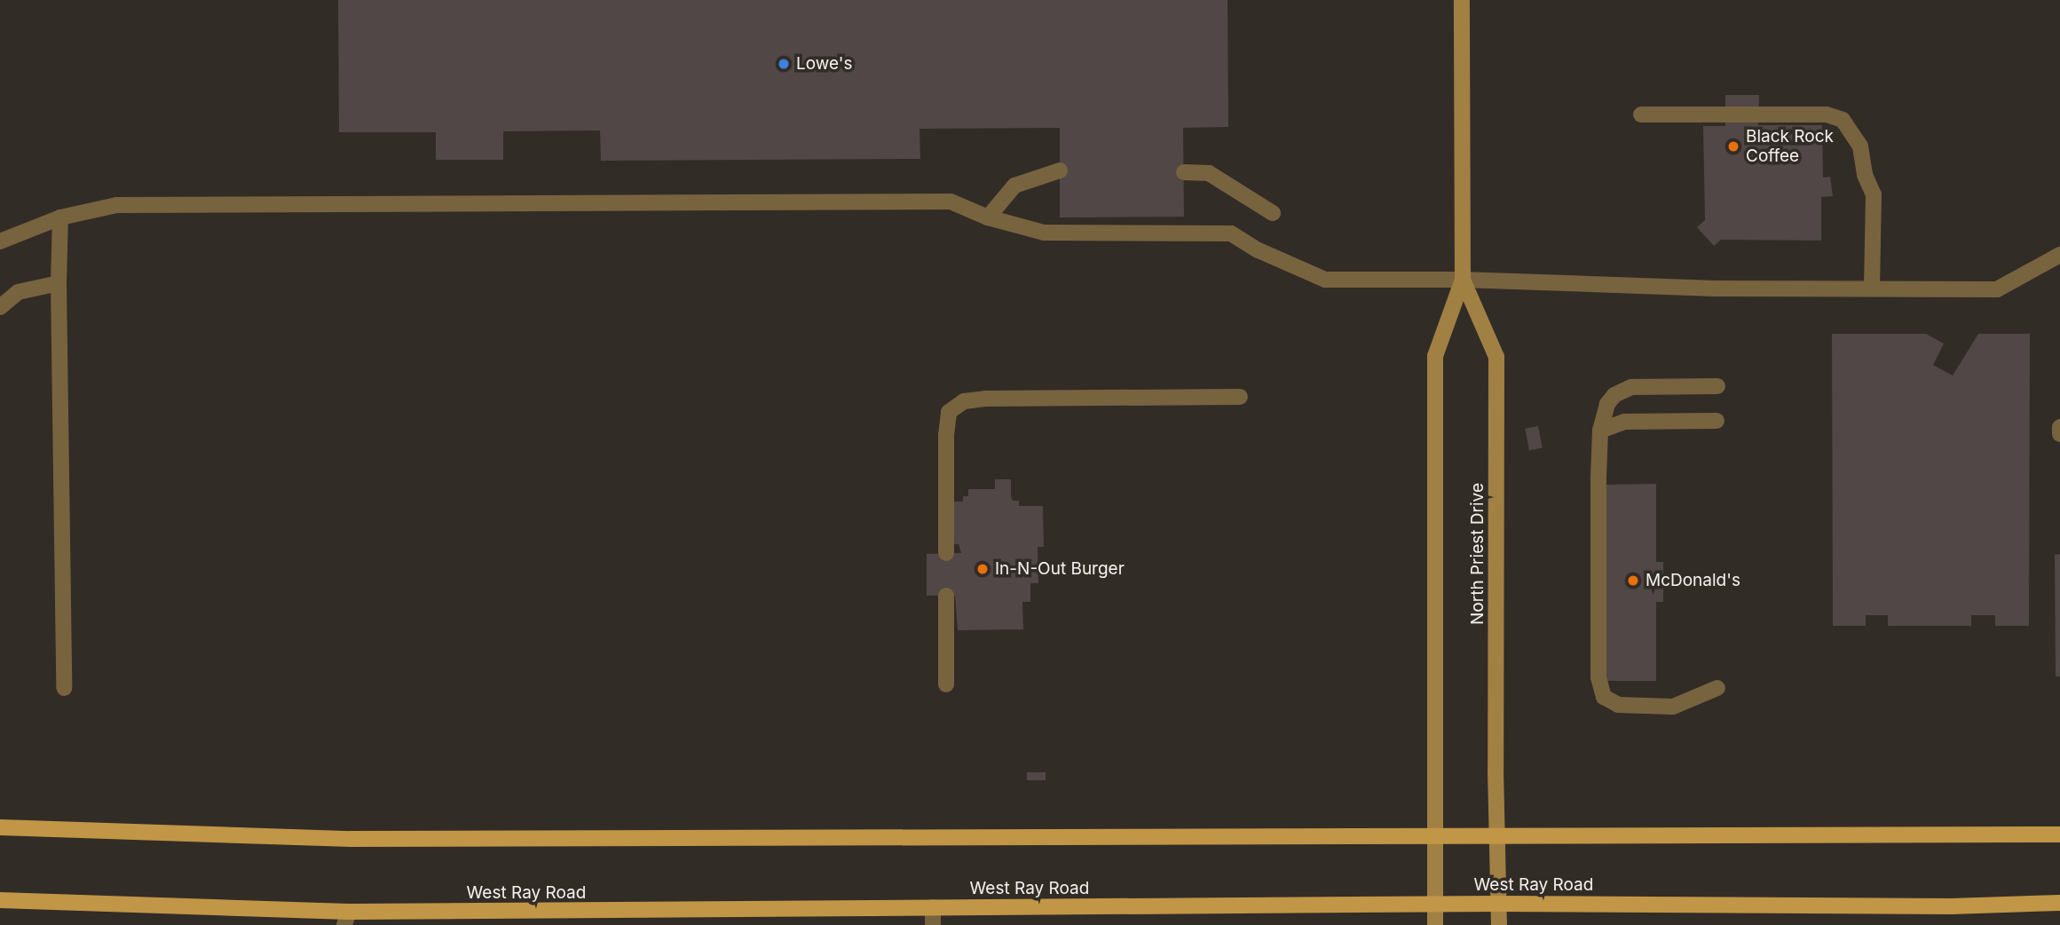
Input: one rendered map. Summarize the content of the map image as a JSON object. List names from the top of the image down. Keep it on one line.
{"streets":{"main road":["North Priest Drive","West Ray Road"]},"crossings":[["North Priest Drive","West Ray Road"]],"places":["Lowe's","Black Rock Coffee","In-N-Out Burger","McDonald's"]}
